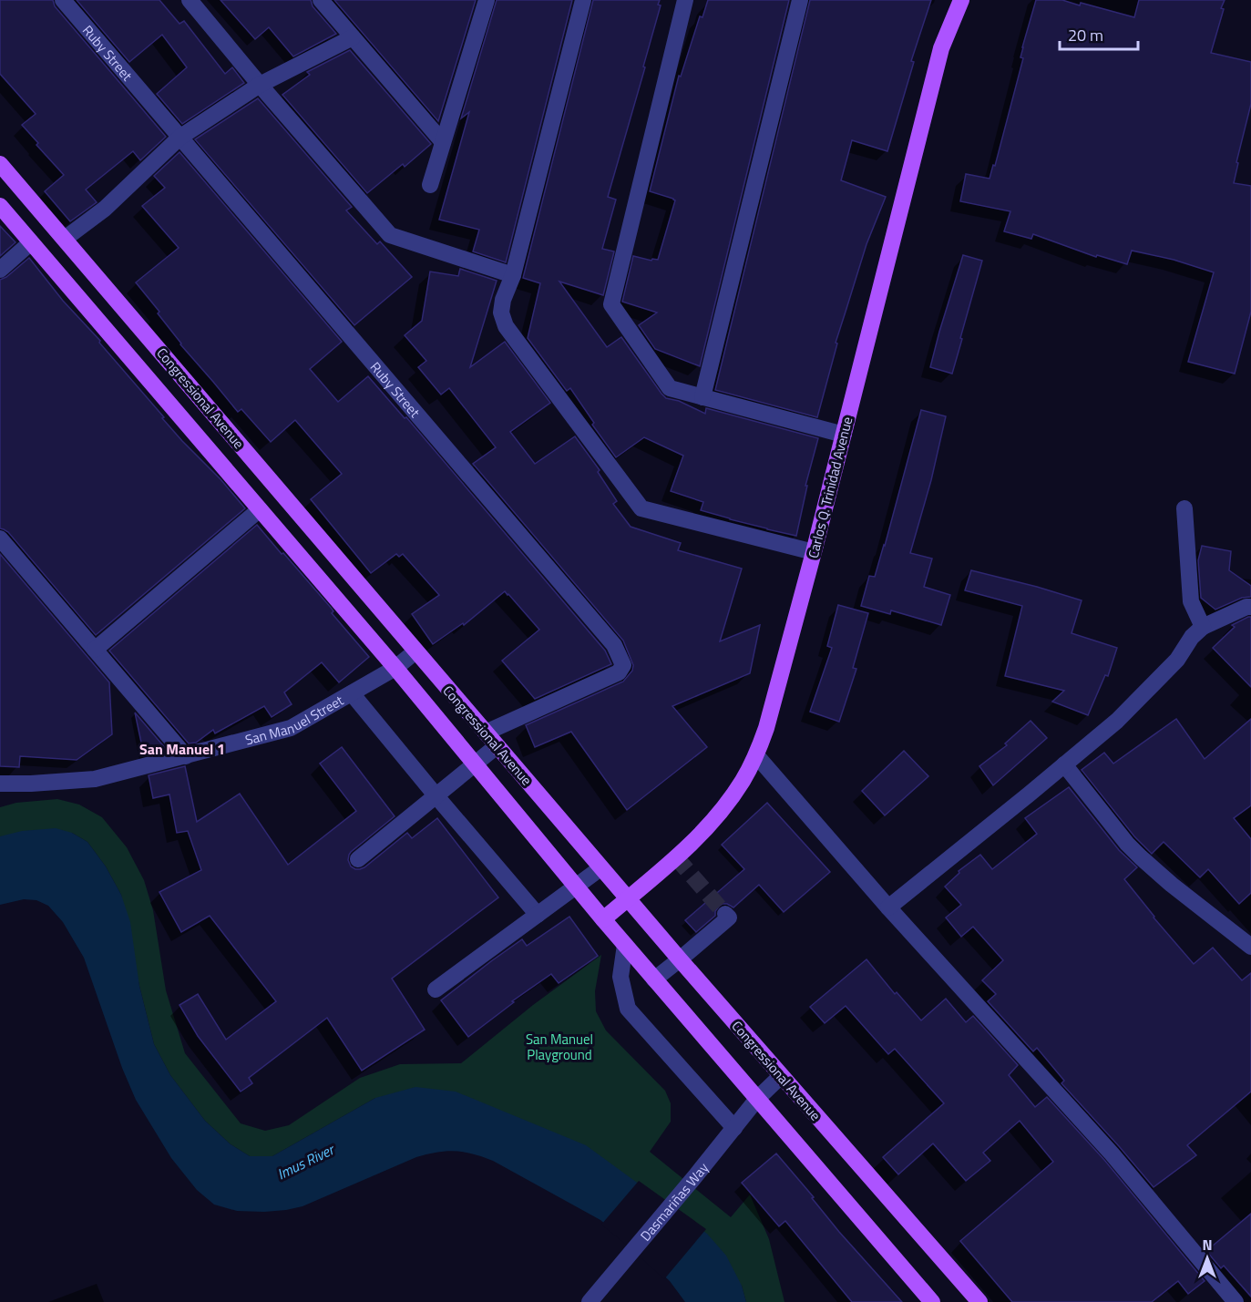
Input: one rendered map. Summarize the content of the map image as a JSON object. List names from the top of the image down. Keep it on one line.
{"streets":{"main road":["Congressional Avenue","Carlos Q. Trinidad Avenue"],"street":["Ruby Street","San Manuel Street","Dasmariñas Way"]},"crossings":[["Ruby Street","Congressional Avenue"],["Congressional Avenue","Carlos Q. Trinidad Avenue"],["Congressional Avenue","San Manuel Street"],["Congressional Avenue","Dasmariñas Way"]],"districts":["San Manuel 1"],"water":["Imus River"],"parks":["San Manuel Playground"],"scale_bar":"20 m","north":"top"}
